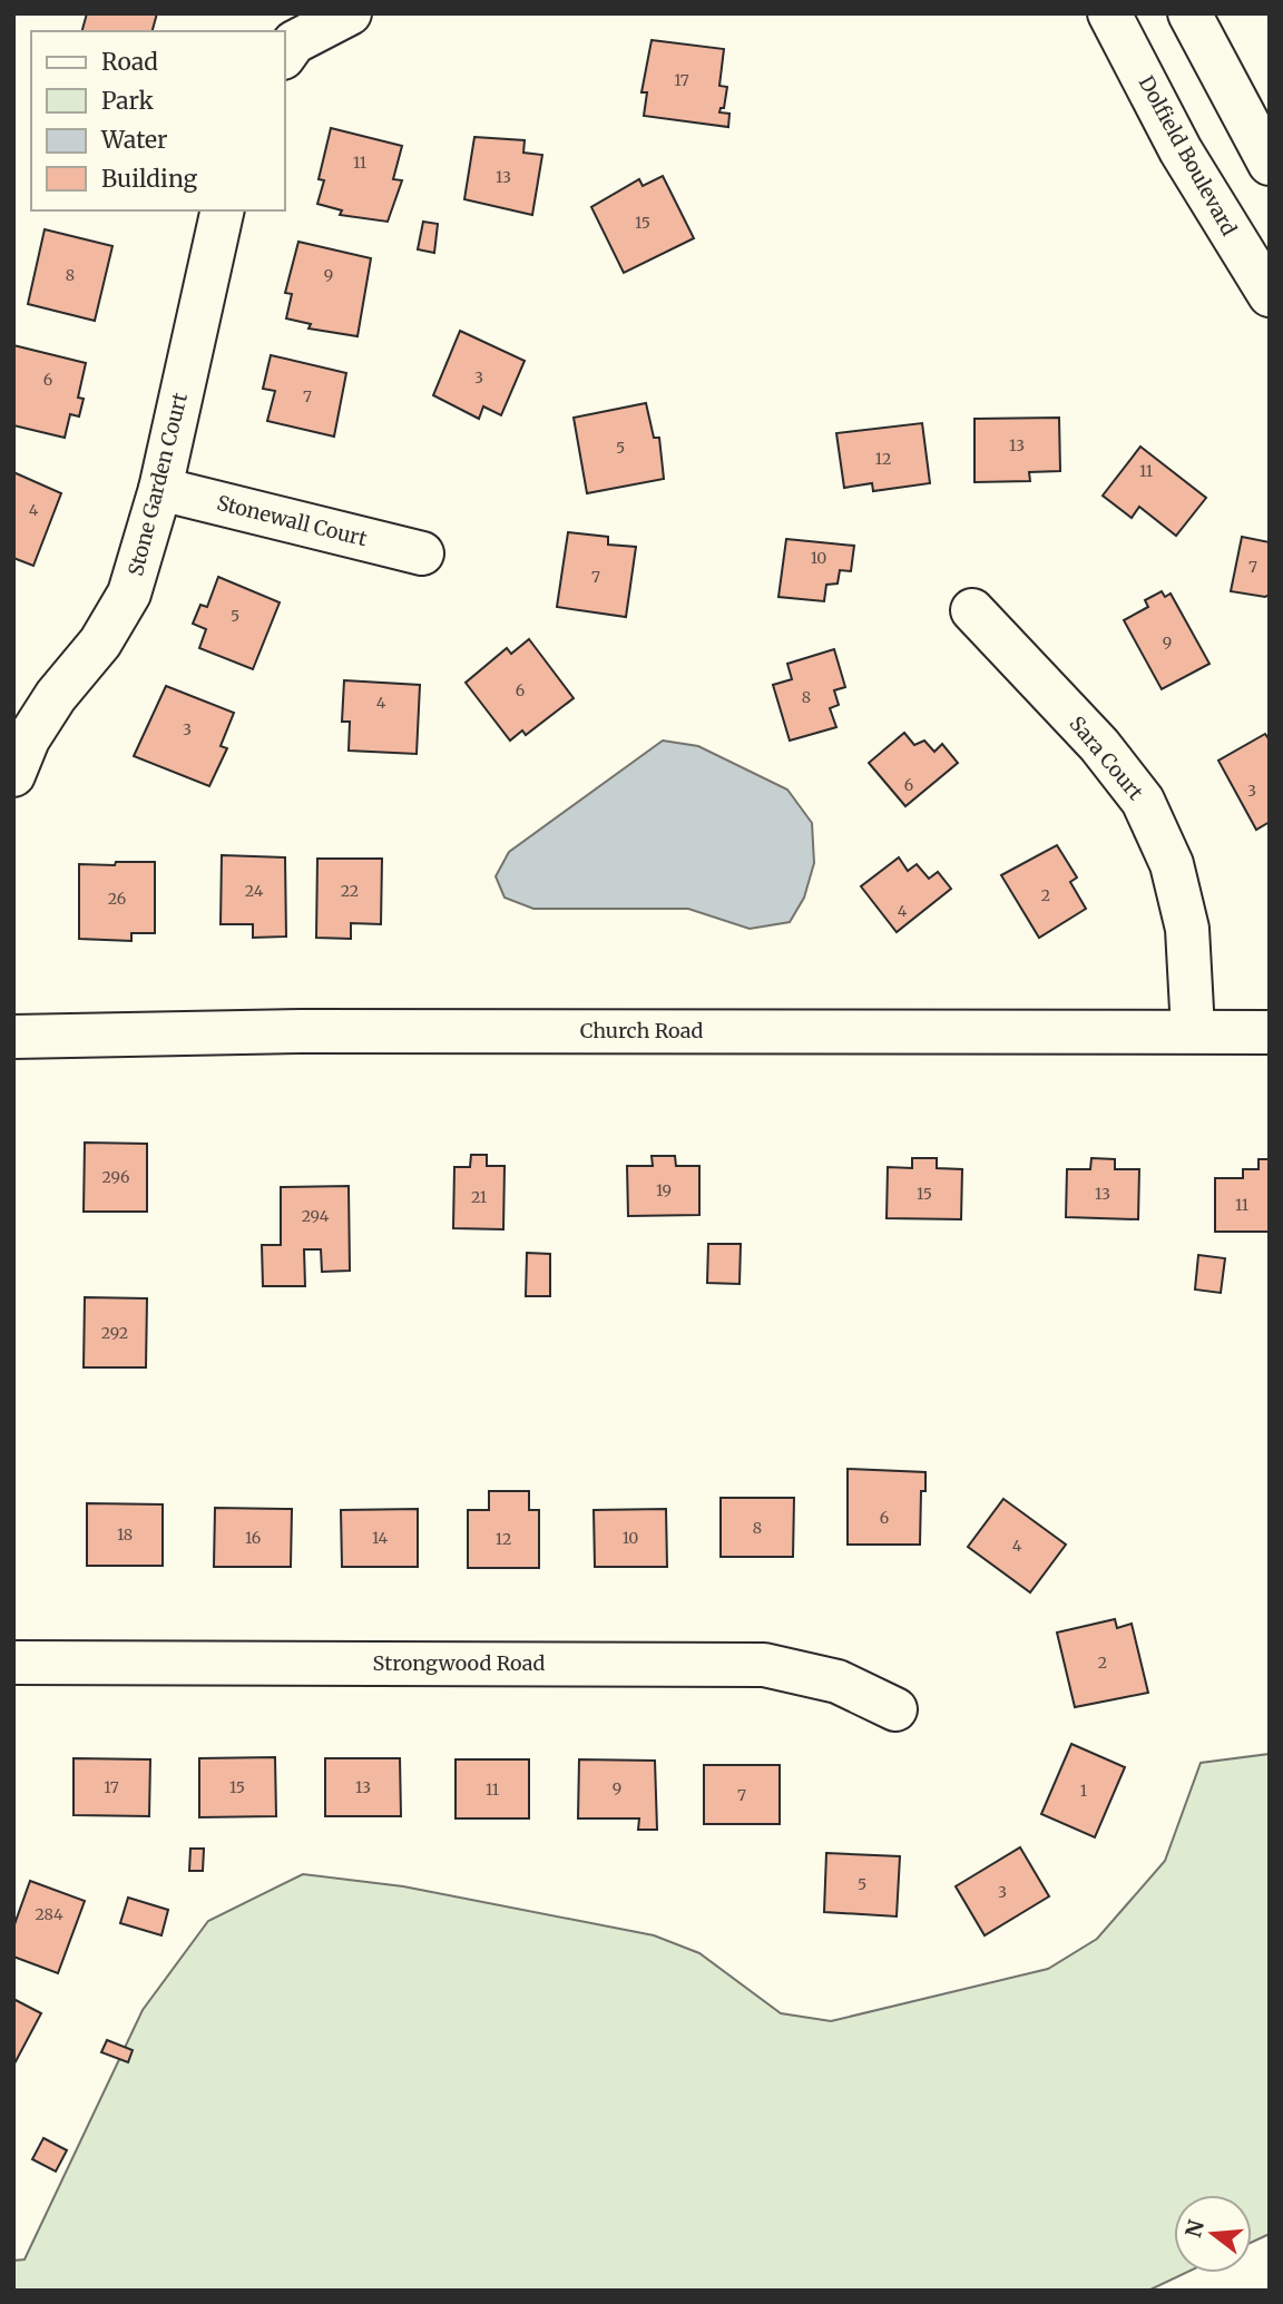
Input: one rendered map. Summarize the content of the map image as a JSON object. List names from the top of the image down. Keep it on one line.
{"streets":{"street":["Dolfield Boulevard","Stone Garden Court","Stonewall Court","Sara Court","Church Road","Strongwood Road"]},"crossings":[["Stone Garden Court","Stonewall Court"],["Sara Court","Church Road"]],"house_numbers":["17","11","13","15","8","9","3","6","7","13","5","12","11","4","10","7","7","5","9","6","8","4","3","6","3","24","22","2","26","4","296","19","15","13","21","11","294","292","6","8","18","16","14","10","12","4","2","17","15","13","9","11","1","7","5","3","284"],"legend":["Road","Park","Water","Building"],"north":"left"}
